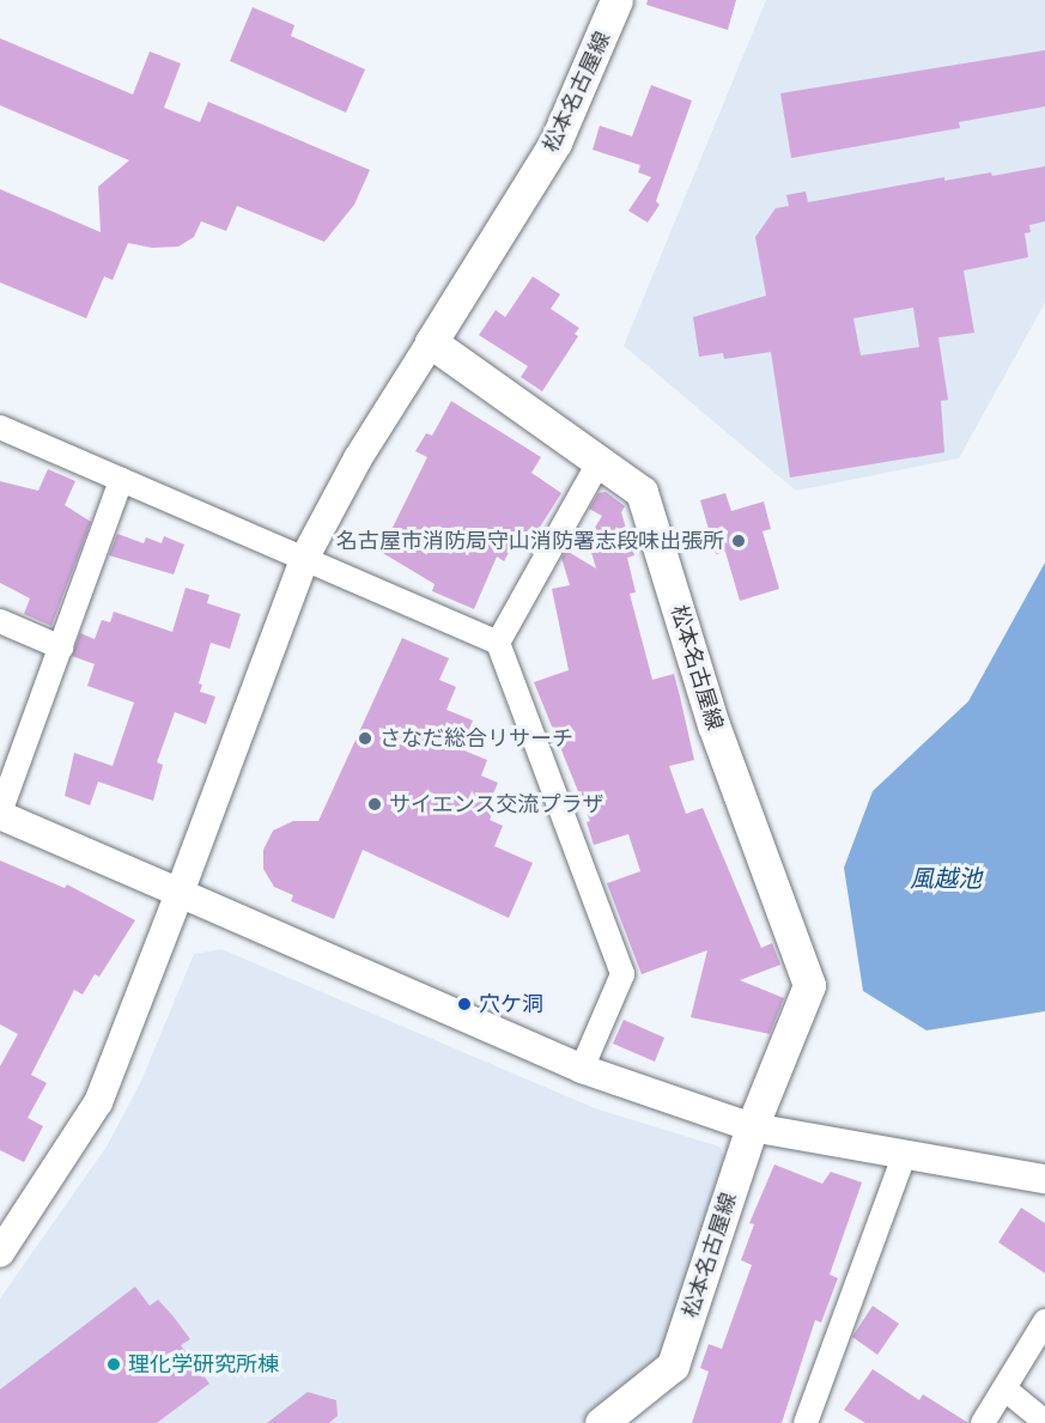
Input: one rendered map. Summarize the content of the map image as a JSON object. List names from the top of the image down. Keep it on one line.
{"streets":{"main road":["松本名古屋線"]},"water":["風越池"],"places":["名古屋市消防局守山消防署志段味出張所","さなだ総合リサーチ","サイエンス交流プラザ","穴ケ洞","理化学研究所棟"]}
